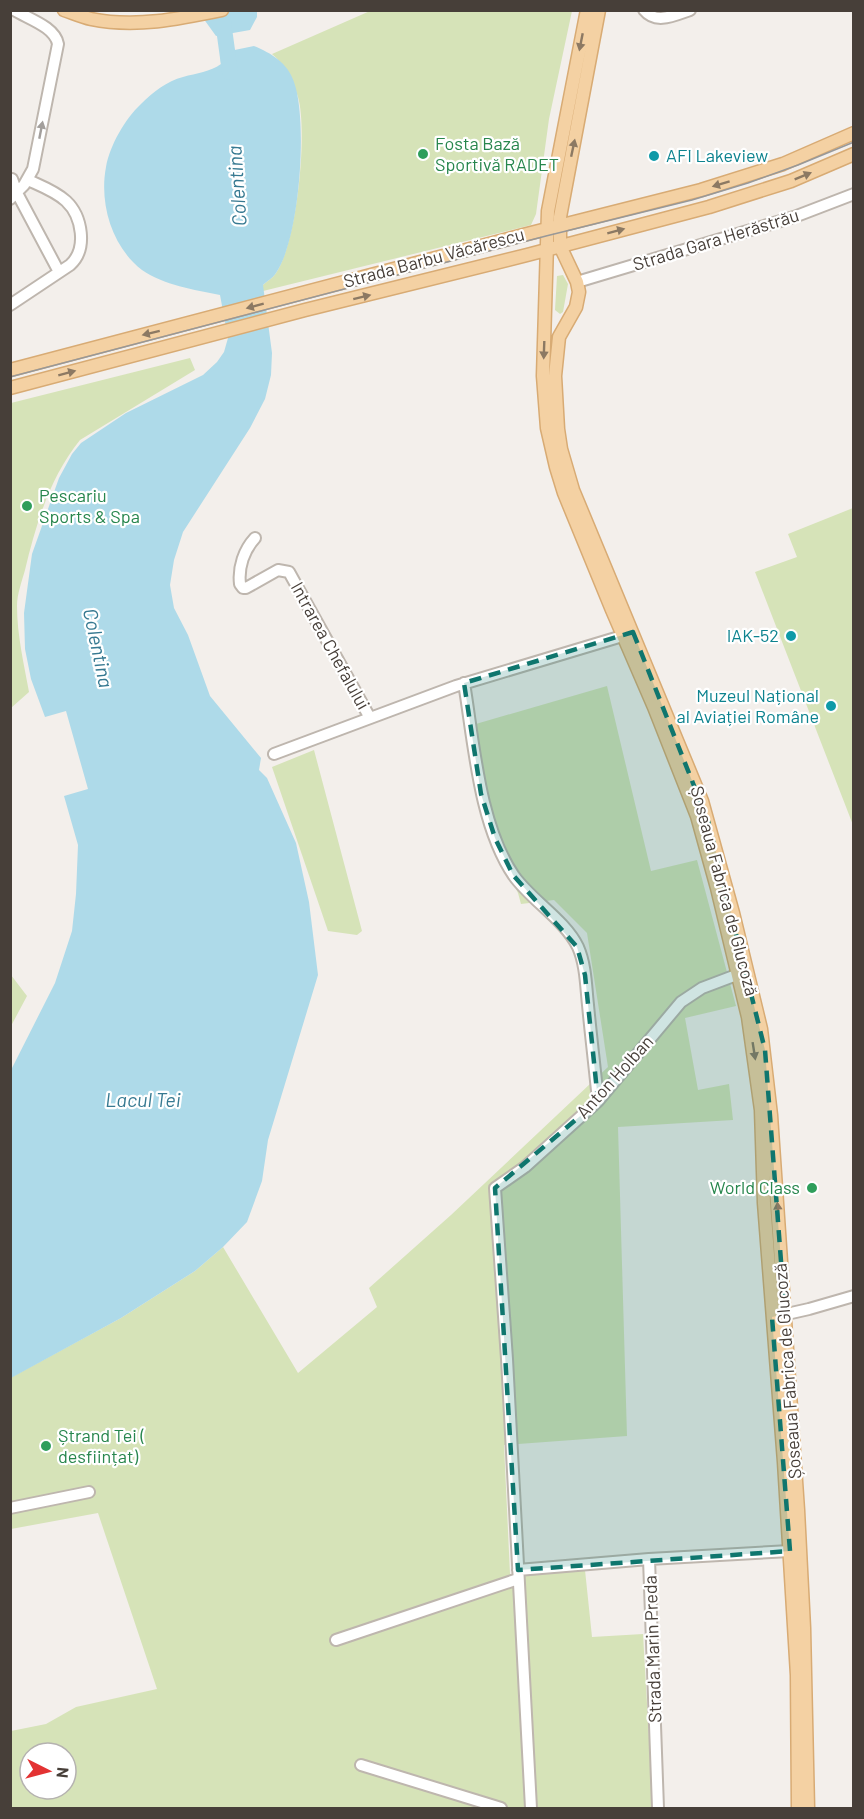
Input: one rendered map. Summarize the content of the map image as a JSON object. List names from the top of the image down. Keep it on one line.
{"streets":{"main road":["Strada Barbu Văcărescu","Șoseaua Fabrica de Glucoză"],"street":["Strada Gara Herăstrău","Intrarea Chefalului","Anton Holban","Strada Marin Preda"]},"crossings":[["Strada Gara Herăstrău","Șoseaua Fabrica de Glucoză"],["Strada Barbu Văcărescu","Șoseaua Fabrica de Glucoză"],["Intrarea Chefalului","Șoseaua Fabrica de Glucoză"],["Șoseaua Fabrica de Glucoză","Anton Holban"],["Șoseaua Fabrica de Glucoză","Strada Marin Preda"]],"water":["Colentina","Lacul Tei"],"places":["Fosta Bază Sportivă RADET","AFI Lakeview","Pescariu Sports & Spa","IAK-52","Muzeul Național al Aviației Române","World Class","Ștrand Tei ( desființat)"],"north":"right"}
